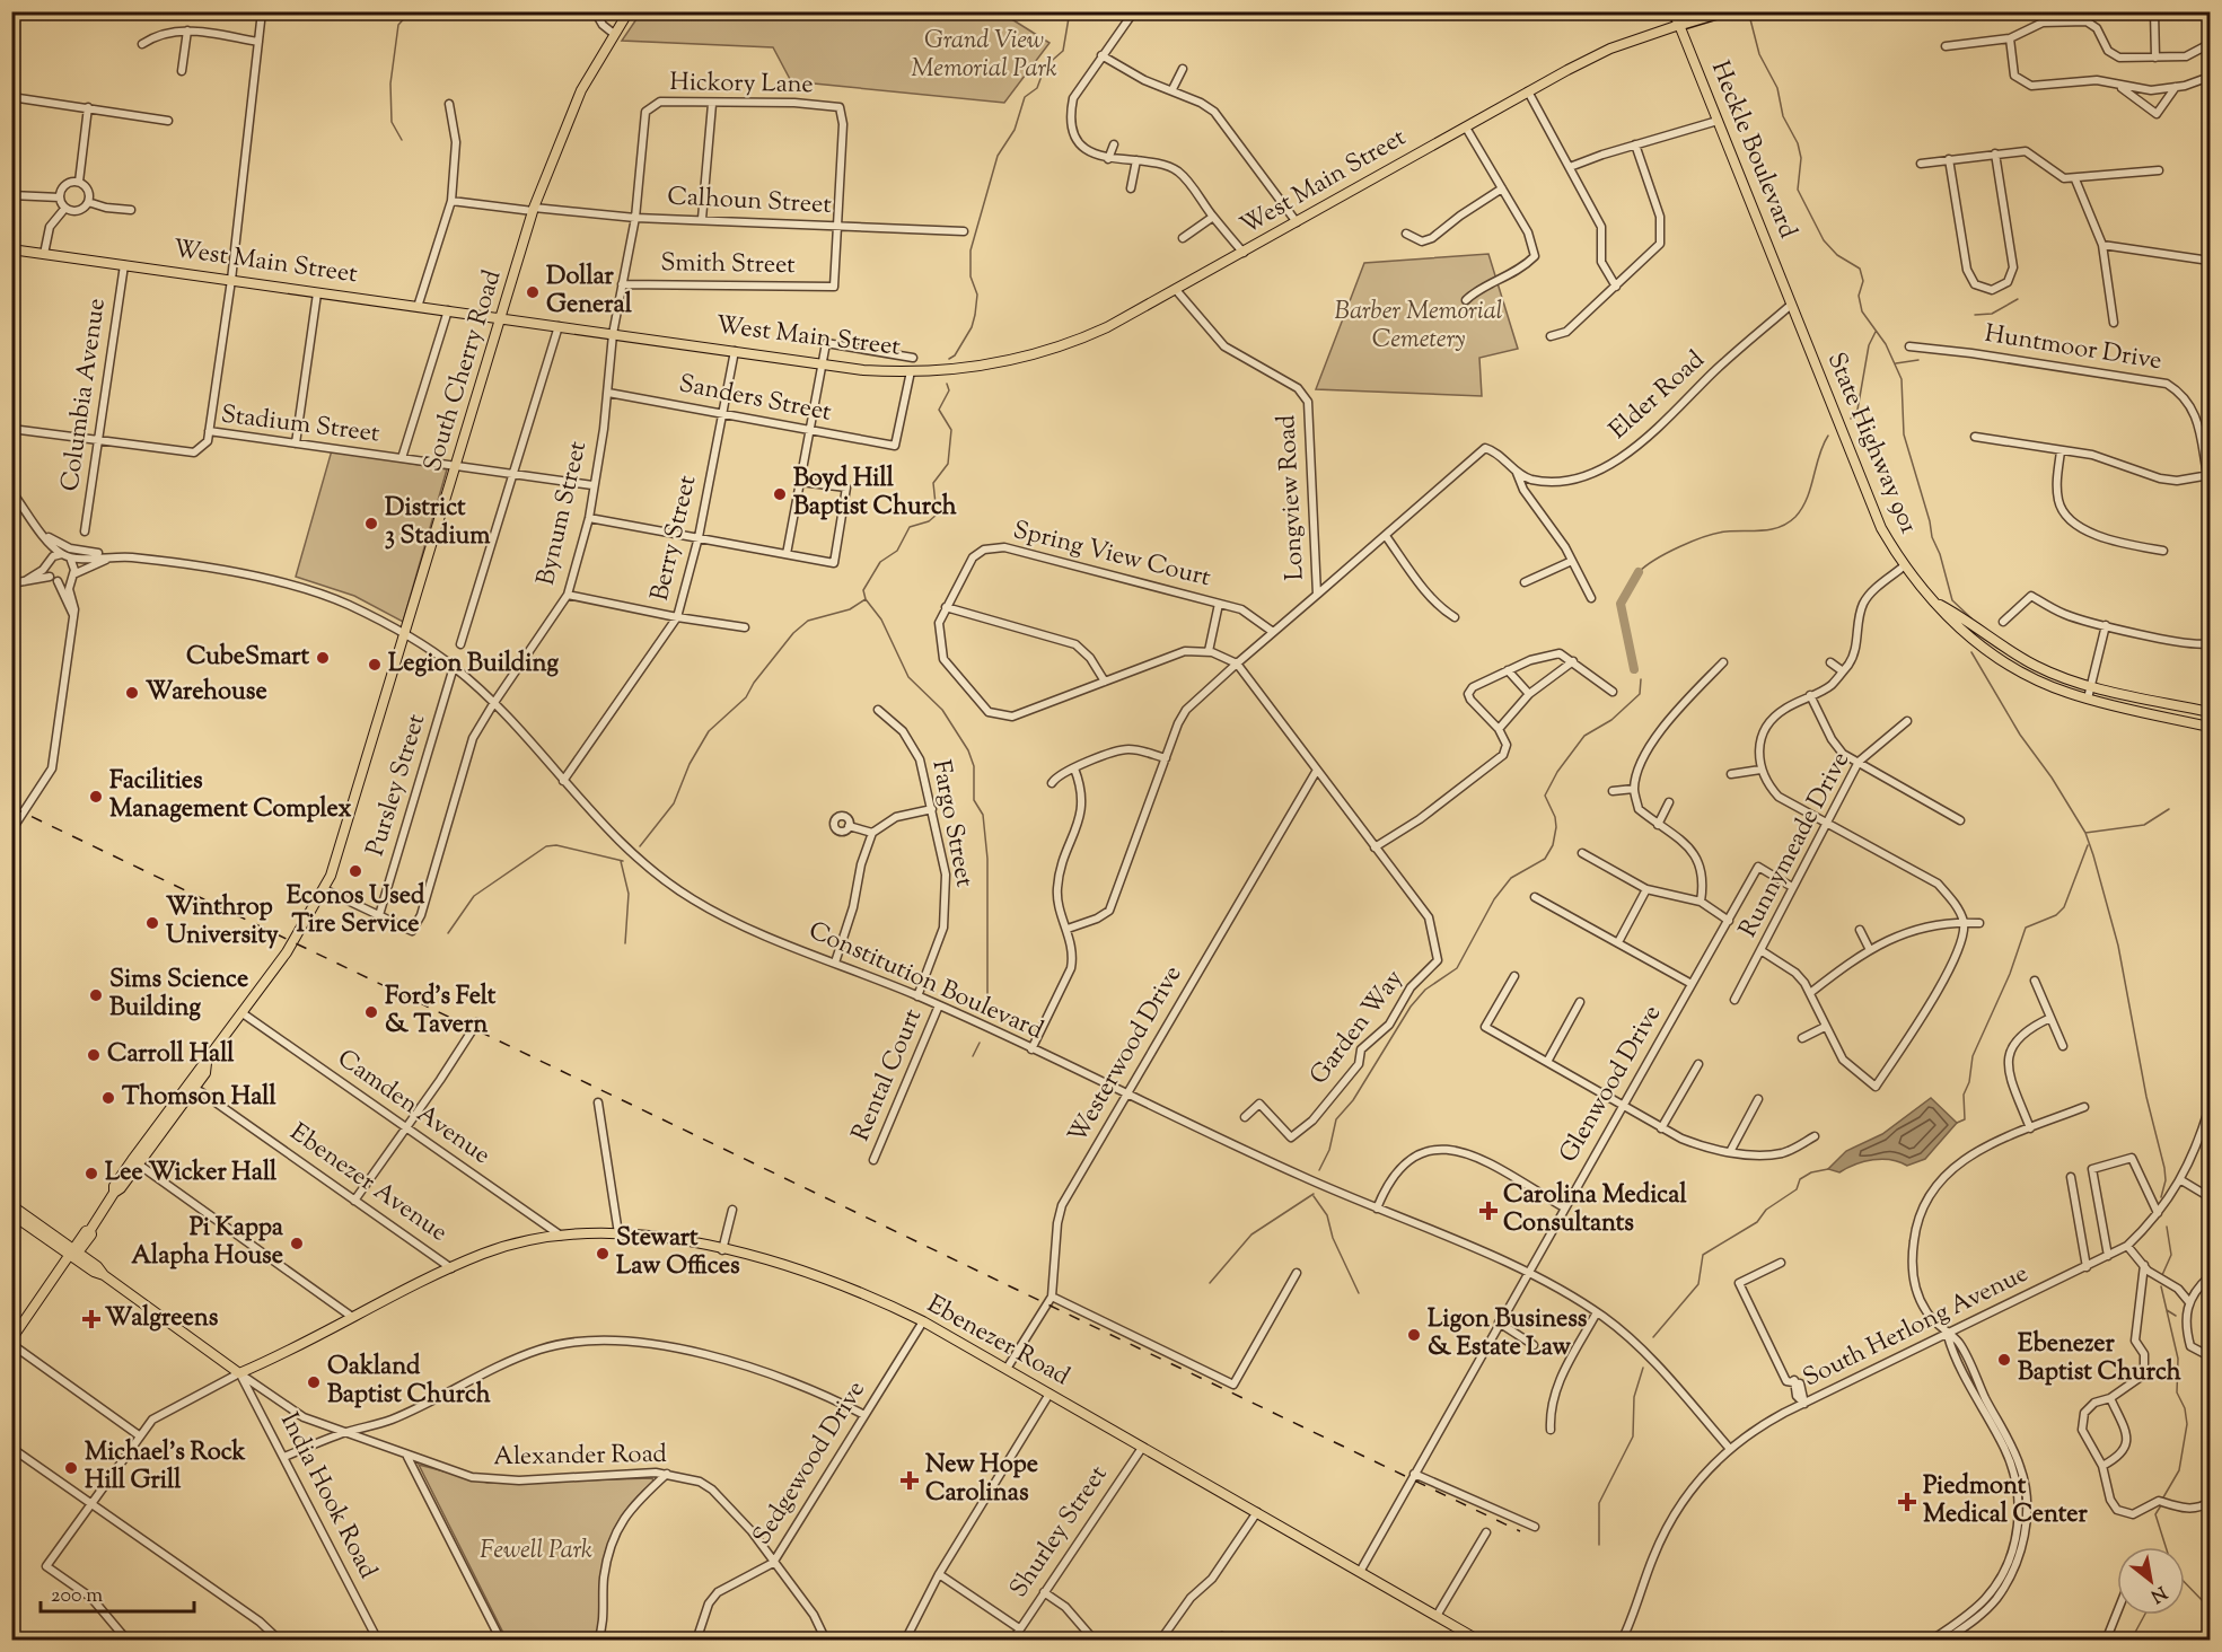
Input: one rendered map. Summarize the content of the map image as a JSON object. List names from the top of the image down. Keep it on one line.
{"streets":{"highway":["Heckle Boulevard","West Main Street"],"main road":["South Cherry Road","State Highway 901","Ebenezer Road"],"street":["Hickory Lane","Calhoun Street","Smith Street","Huntmoor Drive","Columbia Avenue","Elder Road","Sanders Street","Stadium Street","Longview Road","Bynum Street","Berry Street","Spring View Court","Pursley Street","Fargo Street","Runnymeade Drive","Constitution Boulevard","Garden Way","Westerwood Drive","Rental Court","Glenwood Drive","Camden Avenue","Ebenezer Avenue","South Herlong Avenue","Alexander Road","Sedgewood Drive","India Hook Road","Shurley Street"]},"crossings":[["Hickory Lane","Calhoun Street"],["Hickory Lane","Smith Street"],["Hickory Lane","Bynum Street"],["Heckle Boulevard","West Main Street"],["Heckle Boulevard","Elder Road"],["Heckle Boulevard","State Highway 901"],["West Main Street","South Cherry Road"],["West Main Street","Columbia Avenue"],["West Main Street","Sanders Street"],["West Main Street","Longview Road"],["West Main Street","Bynum Street"],["West Main Street","Berry Street"],["Calhoun Street","Smith Street"],["Calhoun Street","South Cherry Road"],["Calhoun Street","Bynum Street"],["Smith Street","Bynum Street"],["South Cherry Road","Stadium Street"],["South Cherry Road","Constitution Boulevard"],["South Cherry Road","Camden Avenue"],["Columbia Avenue","Stadium Street"],["Elder Road","State Highway 901"],["Elder Road","Longview Road"],["Sanders Street","Bynum Street"],["Sanders Street","Berry Street"],["Stadium Street","Bynum Street"],["Longview Road","Spring View Court"],["Bynum Street","Pursley Street"],["Bynum Street","Constitution Boulevard"],["Berry Street","Constitution Boulevard"],["Pursley Street","Constitution Boulevard"],["Fargo Street","Constitution Boulevard"],["Runnymeade Drive","Glenwood Drive"],["Constitution Boulevard","Westerwood Drive"],["Constitution Boulevard","Rental Court"],["Constitution Boulevard","Glenwood Drive"],["Constitution Boulevard","South Herlong Avenue"],["Westerwood Drive","Ebenezer Road"],["Glenwood Drive","Ebenezer Road"],["Camden Avenue","Ebenezer Road"],["Ebenezer Avenue","Ebenezer Road"],["Ebenezer Road","Alexander Road"],["Ebenezer Road","Sedgewood Drive"],["Ebenezer Road","India Hook Road"],["Ebenezer Road","Shurley Street"],["Alexander Road","Sedgewood Drive"],["Alexander Road","India Hook Road"]],"parks":["Grand View Memorial Park","Barber Memorial Cemetery","Fewell Park"],"places":{"other":["Dollar General","Boyd Hill Baptist Church","District 3 Stadium","CubeSmart","Legion Building","Warehouse","Facilities Management Complex","Econos Used Tire Service","Winthrop University","Sims Science Building","Ford's Felt & Tavern","Carroll Hall","Thomson Hall","Lee Wicker Hall","Pi Kappa Alapha House","Stewart Law Offices","Ligon Business & Estate Law","Ebenezer Baptist Church","Oakland Baptist Church","Michael's Rock Hill Grill"],"health":["Carolina Medical Consultants","Walgreens","New Hope Carolinas","Piedmont Medical Center"]},"scale_bar":"200 m","north":"bottom right"}
